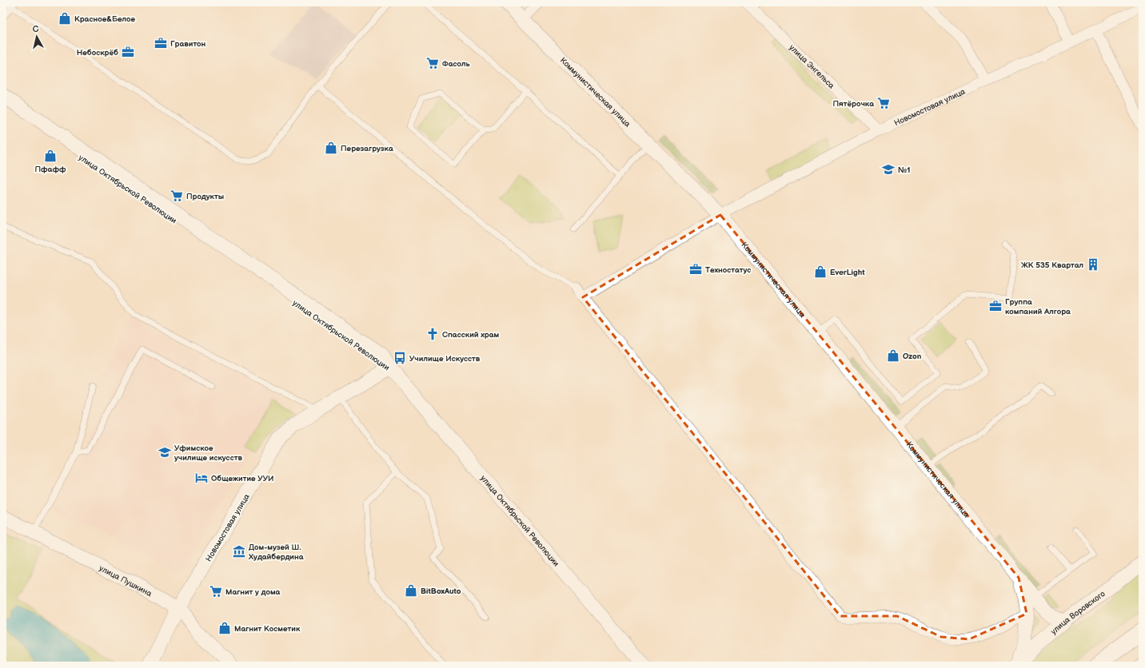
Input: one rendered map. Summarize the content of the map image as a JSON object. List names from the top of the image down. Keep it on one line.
{"streets":{"street":["улица Энгельса","Коммунистическая улица","Новомостовая улица","улица Октябрьской Революции","улица Пушкина","улица Воровского"]},"crossings":[["улица Энгельса","Новомостовая улица"],["Коммунистическая улица","Новомостовая улица"],["Коммунистическая улица","улица Воровского"],["Новомостовая улица","улица Октябрьской Революции"],["Новомостовая улица","улица Пушкина"]],"places":{"shop":["Красное&Белое","Перезагрузка","Пфафф","EverLight","Ozon","BitBoxAuto","Магнит Косметик"],"office":["Гравитон","Небоскрёб","Техностатус","Группа компаний Алгора"],"supermarket":["Фасоль","Пятёрочка","Продукты","Магнит у дома"],"school or university":["№1","Уфимское училище искусств"],"building":["ЖК 535 Квартал"],"church":["Спасский храм"],"bus stop":["Училище Искусств"],"hotel":["Общежитие УУИ"],"museum":["Дом-музей Ш. Худайбердина"]},"north":"top"}
